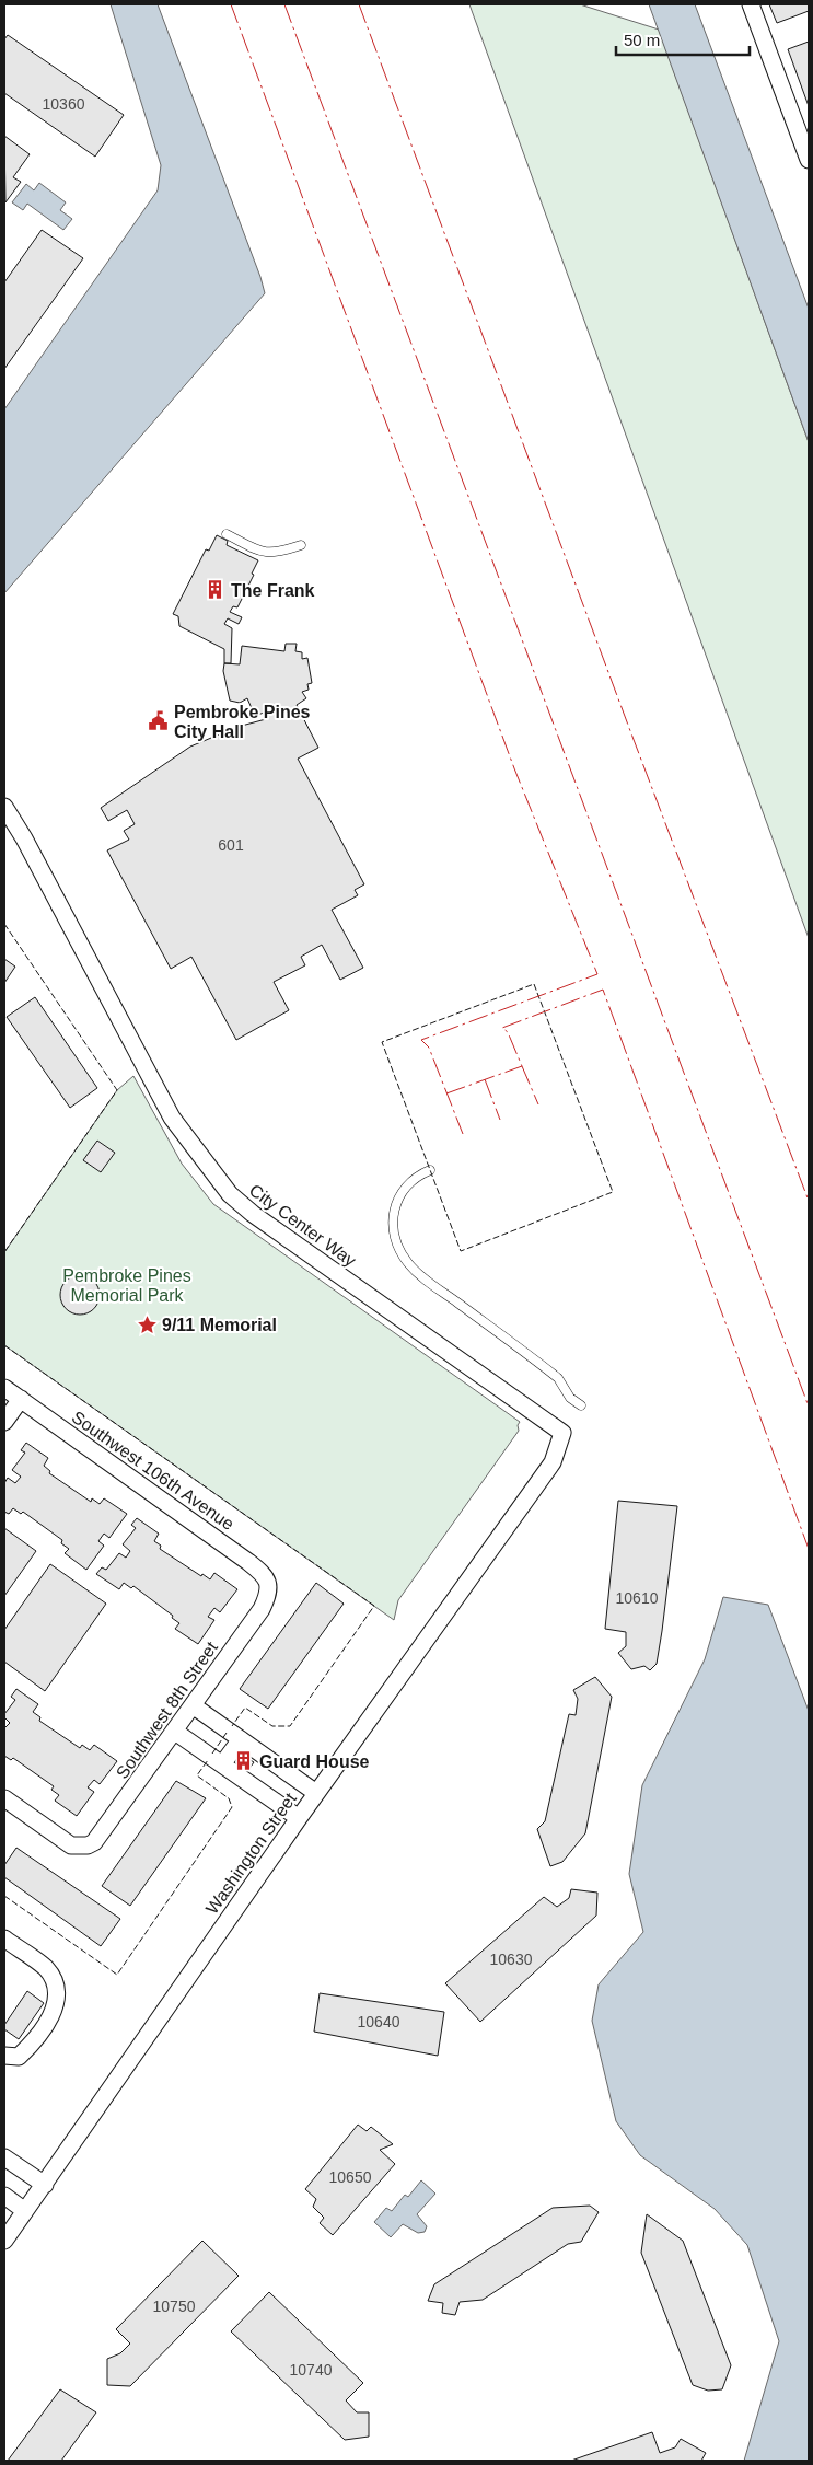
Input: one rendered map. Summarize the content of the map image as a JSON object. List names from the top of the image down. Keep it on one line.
{"streets":{"street":["City Center Way","Southwest 106th Avenue","Southwest 8th Street","Washington Street"]},"crossings":[["City Center Way","Washington Street"],["Southwest 106th Avenue","Southwest 8th Street"]],"parks":["Pembroke Pines Memorial Park"],"places":{"building":["The Frank","Guard House"],"public building":["Pembroke Pines City Hall"],"place":["9/11 Memorial"]},"house_numbers":["10360","601","10610","10630","10640","10650","10750","10740"],"scale_bar":"50 m"}
